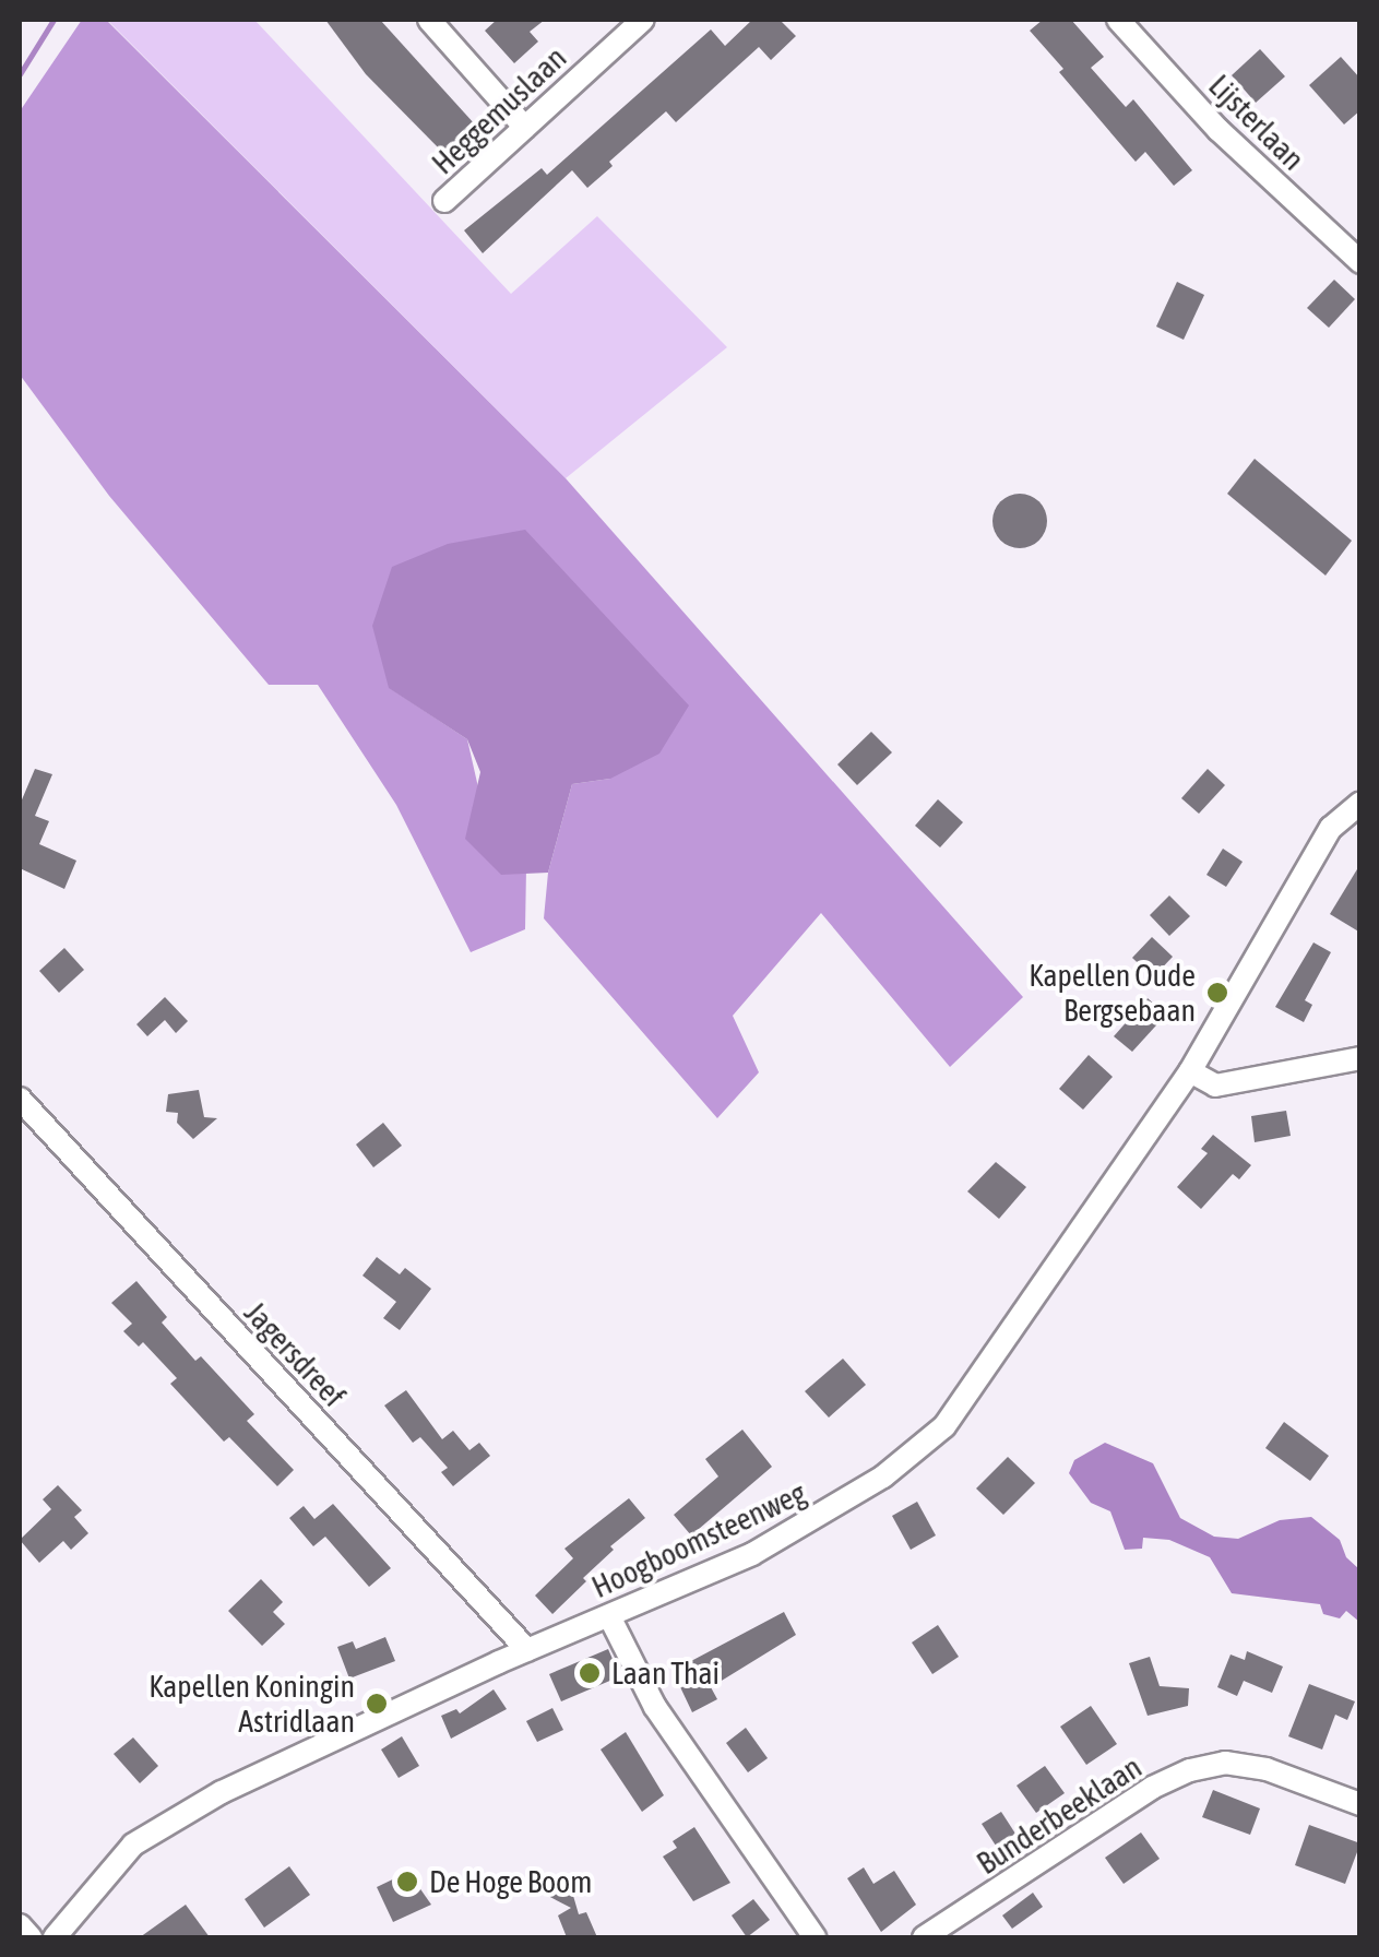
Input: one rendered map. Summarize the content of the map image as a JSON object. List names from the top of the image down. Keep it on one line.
{"streets":{"street":["Heggemuslaan","Lijsterlaan","Jagersdreef","Hoogboomsteenweg","Bunderbeeklaan"]},"crossings":[["Jagersdreef","Hoogboomsteenweg"]],"places":["Kapellen Oude Bergsebaan","Laan Thai","Kapellen Koningin Astridlaan","De Hoge Boom"]}
